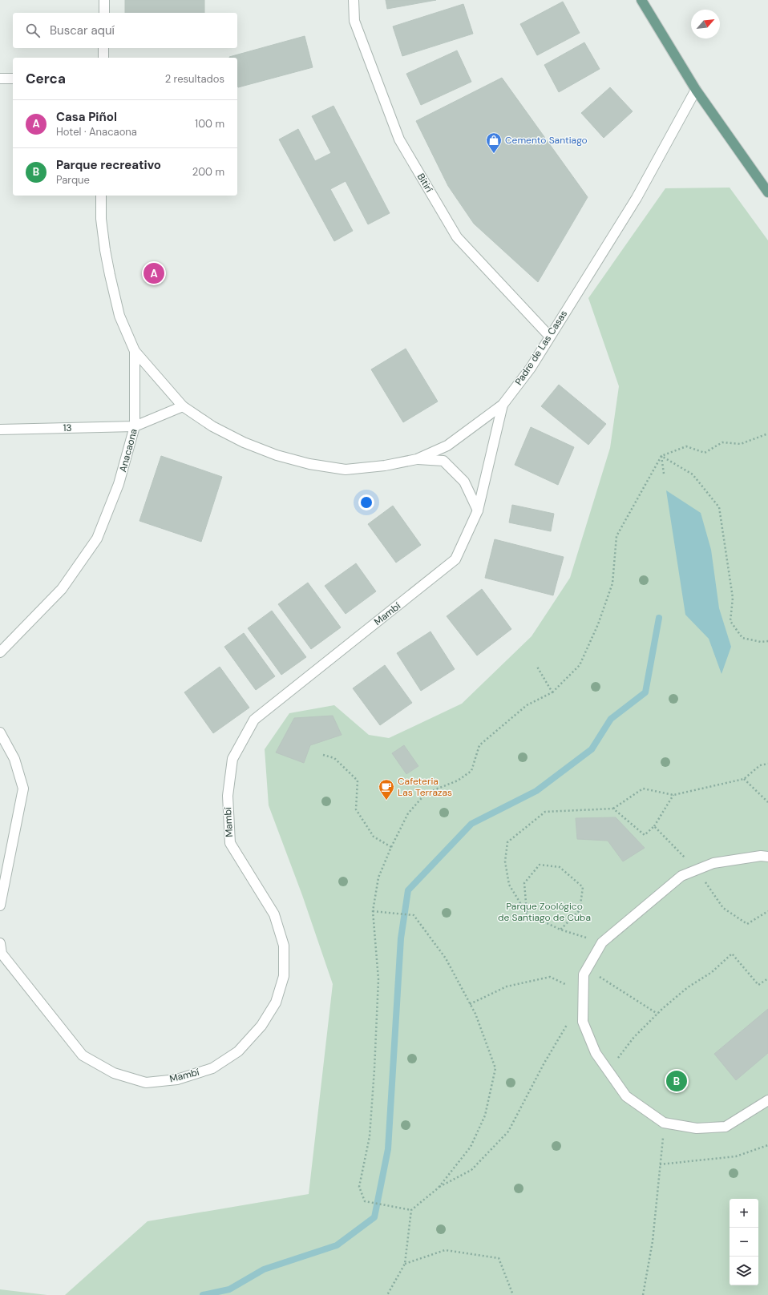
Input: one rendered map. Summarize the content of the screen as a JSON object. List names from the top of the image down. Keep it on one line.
{"streets":{"street":["Bitirí","Padre de Las Casas","13","Anacaona","Mambí"]},"crossings":[["Bitirí","Padre de Las Casas"],["Padre de Las Casas","Anacaona"],["Padre de Las Casas","Mambí"],["13","Anacaona"]],"parks":["Parque Zoológico de Santiago de Cuba"],"places":{"shop":["Cemento Santiago"],"cafe":["Cafeteria Las Terrazas"]},"north":"top right","page":{"search":"Buscar aquí","heading":["Cerca","2 resultados"],"list":[{"mark":"A","name":"Casa Piñol","note":"Hotel · Anacaona","value":"100 m"},{"mark":"B","name":"Parque recreativo","note":"Parque","value":"200 m"}],"pins":["A","B"],"map_buttons":["+","−"]}}
